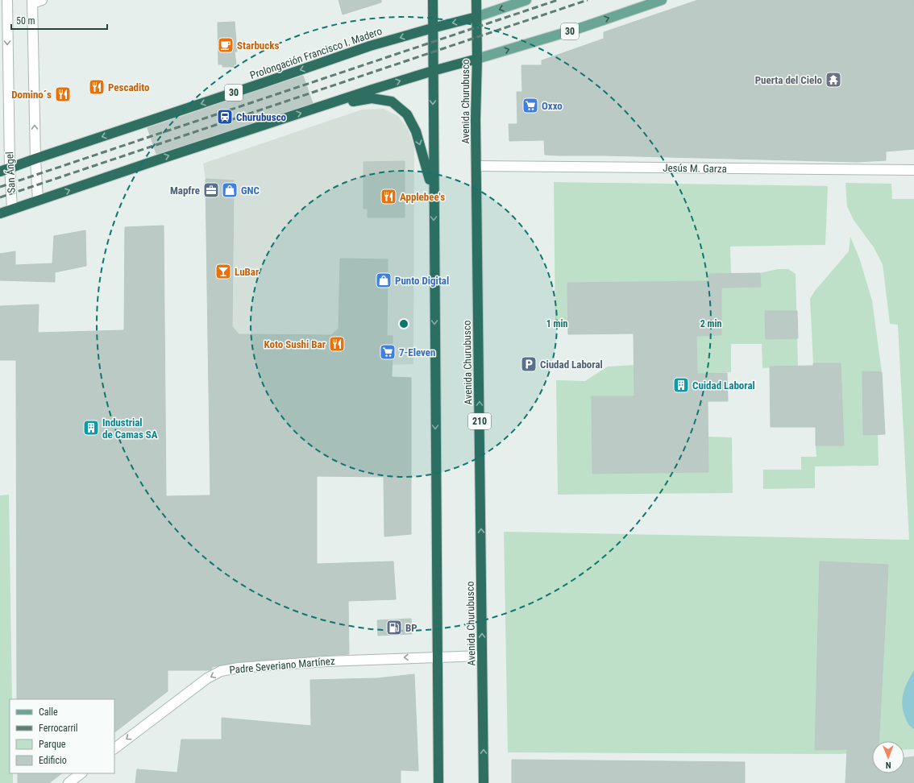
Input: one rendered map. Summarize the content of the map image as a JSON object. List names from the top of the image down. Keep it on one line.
{"streets":{"highway":["30","Prolongación Francisco I. Madero","Avenida Churubusco","210"],"street":["Jesús M. Garza","San Ángel","Padre Severiano Martínez"]},"crossings":[["30","Prolongación Francisco I. Madero"],["30","Avenida Churubusco"],["30","San Ángel"],["Prolongación Francisco I. Madero","Avenida Churubusco"],["Avenida Churubusco","Jesús M. Garza"],["Avenida Churubusco","Padre Severiano Martínez"]],"one_way":["Padre Severiano Martínez"],"places":{"cafe":["Starbucks"],"temple":["Puerta del Cielo"],"restaurant":["Pescadito","Domino´s","Applebee's","Koto Sushi Bar"],"supermarket":["Oxxo","7-Eleven"],"station":["Churubusco"],"office":["Mapfre"],"shop":["GNC","Punto Digital"],"bar":["LuBar"],"parking":["Ciudad Laboral"],"building":["Cuidad Laboral","Industrial de Camas SA"],"fuel station":["BP"]},"legend":["Calle","Ferrocarril","Parque","Edificio"],"scale_bar":"50 m","north":"bottom","rings":["1 min","2 min"]}
